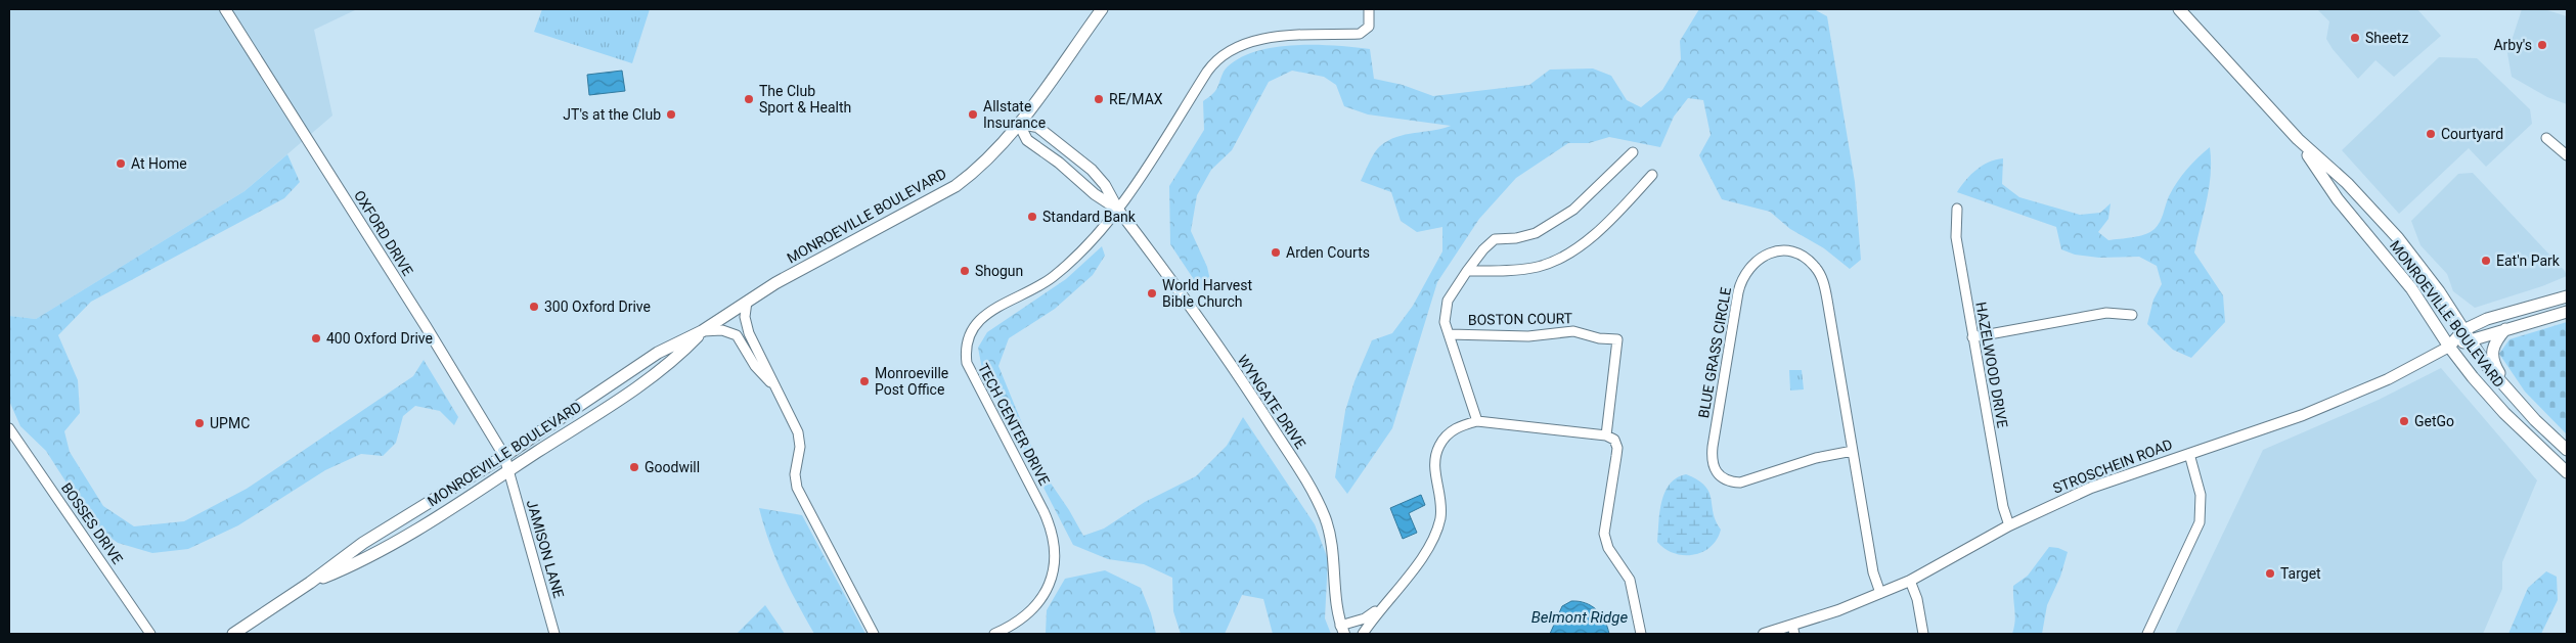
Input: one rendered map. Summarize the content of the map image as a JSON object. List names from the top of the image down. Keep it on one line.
{"streets":{"main road":["MONROEVILLE BOULEVARD","STROSCHEIN ROAD"],"street":["OXFORD DRIVE","BOSTON COURT","BLUE GRASS CIRCLE","HAZELWOOD DRIVE","WYNGATE DRIVE","TECH CENTER DRIVE","BOSSES DRIVE","JAMISON LANE"]},"crossings":[["MONROEVILLE BOULEVARD","OXFORD DRIVE"],["MONROEVILLE BOULEVARD","WYNGATE DRIVE"],["MONROEVILLE BOULEVARD","STROSCHEIN ROAD"],["MONROEVILLE BOULEVARD","JAMISON LANE"],["OXFORD DRIVE","JAMISON LANE"],["BLUE GRASS CIRCLE","STROSCHEIN ROAD"],["HAZELWOOD DRIVE","STROSCHEIN ROAD"],["WYNGATE DRIVE","TECH CENTER DRIVE"]],"water":["Belmont Ridge"],"places":["Sheetz","Arby's","The Club Sport & Health","RE/MAX","JT's at the Club","Allstate Insurance","Courtyard","At Home","Standard Bank","Arden Courts","Eat'n Park","Shogun","World Harvest Bible Church","300 Oxford Drive","400 Oxford Drive","Monroeville Post Office","GetGo","UPMC","Goodwill","Target"]}
